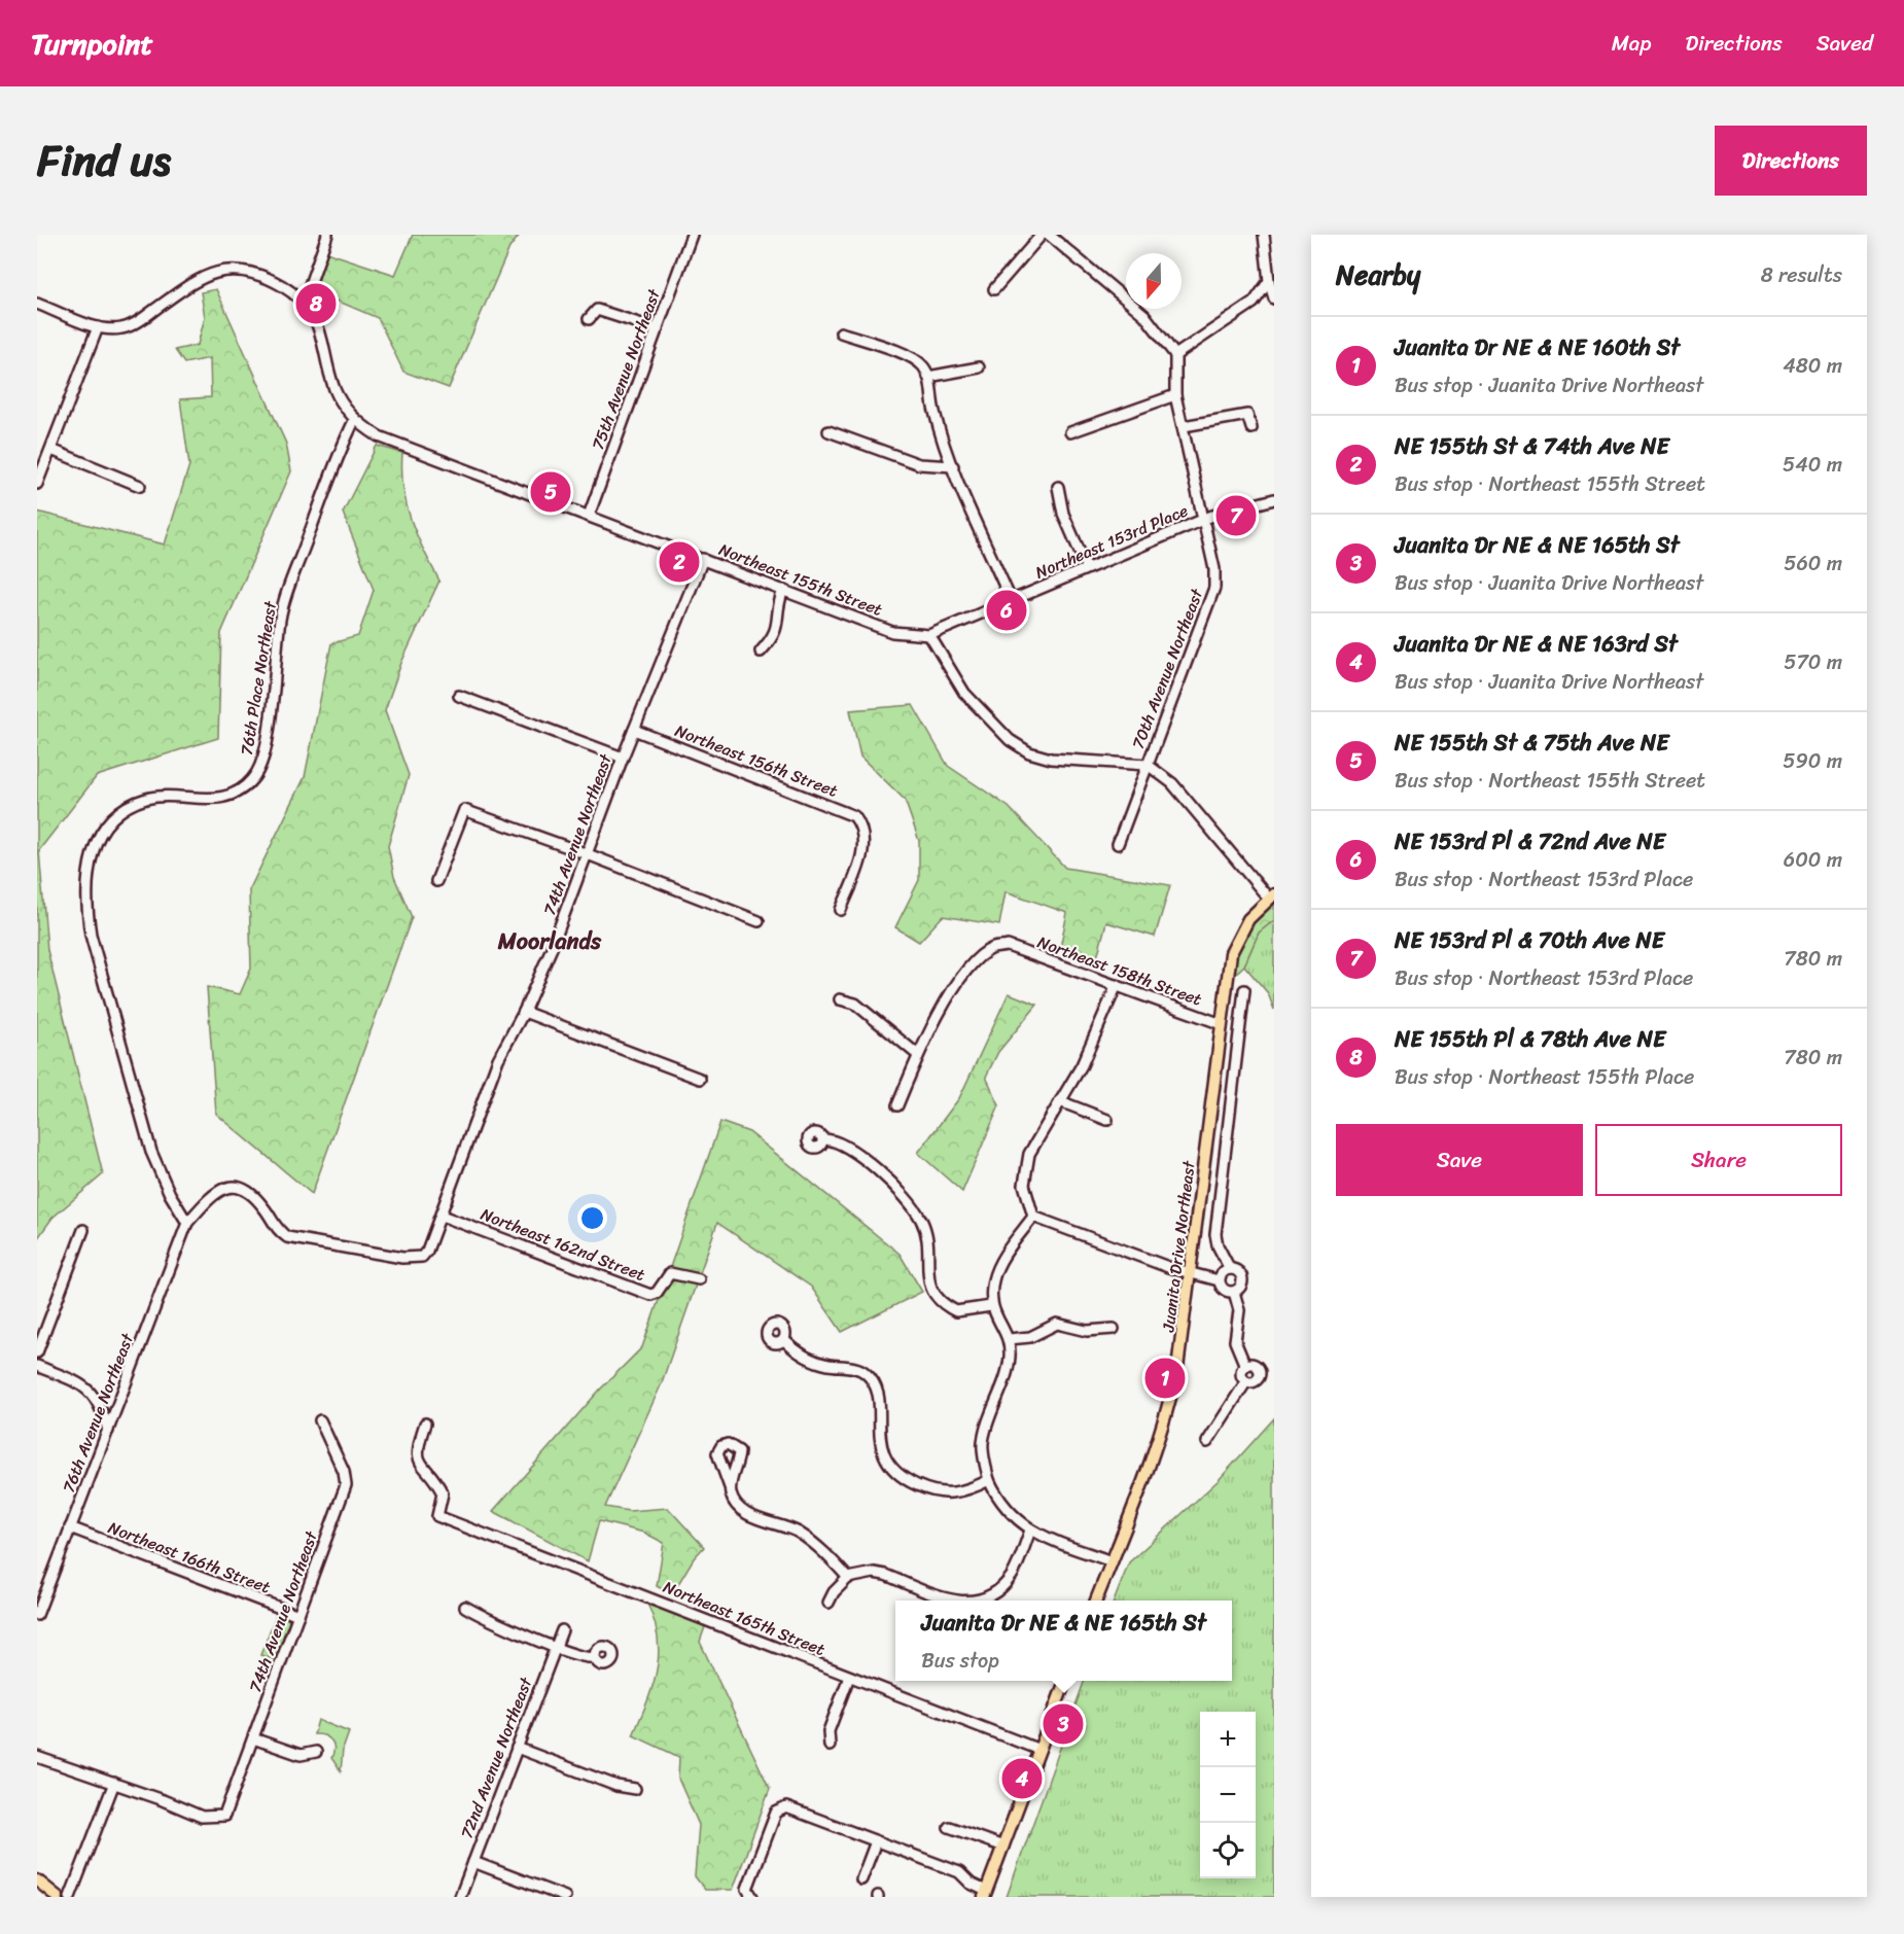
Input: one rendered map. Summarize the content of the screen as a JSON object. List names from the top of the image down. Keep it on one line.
{"streets":{"main road":["Juanita Drive Northeast"],"street":["75th Avenue Northeast","Northeast 153rd Place","Northeast 155th Street","70th Avenue Northeast","76th Place Northeast","Northeast 156th Street","74th Avenue Northeast","Northeast 158th Street","Northeast 162nd Street","76th Avenue Northeast","Northeast 166th Street","Northeast 165th Street","72nd Avenue Northeast"]},"crossings":[["75th Avenue Northeast","Northeast 155th Street"],["Northeast 153rd Place","Northeast 155th Street"],["Northeast 153rd Place","70th Avenue Northeast"],["Northeast 155th Street","76th Place Northeast"],["Northeast 155th Street","74th Avenue Northeast"],["76th Place Northeast","74th Avenue Northeast"],["76th Place Northeast","76th Avenue Northeast"],["Northeast 156th Street","74th Avenue Northeast"],["74th Avenue Northeast","Northeast 162nd Street"],["74th Avenue Northeast","76th Avenue Northeast"],["74th Avenue Northeast","Northeast 166th Street"],["Northeast 158th Street","Juanita Drive Northeast"],["76th Avenue Northeast","Northeast 166th Street"]],"districts":["Moorlands"],"north":"bottom","page":{"header":"Turnpoint","nav":["Map","Directions","Saved"],"title":"Find us","buttons":["Directions",["Save","Share"]],"heading":["Nearby","8 results"],"pins":["8","5","7","2","6","1","3","4"],"list":[{"mark":"1","name":"Juanita Dr NE & NE 160th St","note":"Bus stop · Juanita Drive Northeast","value":"480 m"},{"mark":"2","name":"NE 155th St & 74th Ave NE","note":"Bus stop · Northeast 155th Street","value":"540 m"},{"mark":"3","name":"Juanita Dr NE & NE 165th St","note":"Bus stop · Juanita Drive Northeast","value":"560 m"},{"mark":"4","name":"Juanita Dr NE & NE 163rd St","note":"Bus stop · Juanita Drive Northeast","value":"570 m"},{"mark":"5","name":"NE 155th St & 75th Ave NE","note":"Bus stop · Northeast 155th Street","value":"590 m"},{"mark":"6","name":"NE 153rd Pl & 72nd Ave NE","note":"Bus stop · Northeast 153rd Place","value":"600 m"},{"mark":"7","name":"NE 153rd Pl & 70th Ave NE","note":"Bus stop · Northeast 153rd Place","value":"780 m"},{"mark":"8","name":"NE 155th Pl & 78th Ave NE","note":"Bus stop · Northeast 155th Place","value":"780 m"}],"popup":["Juanita Dr NE & NE 165th St","Bus stop"],"map_buttons":["+","−"]}}
